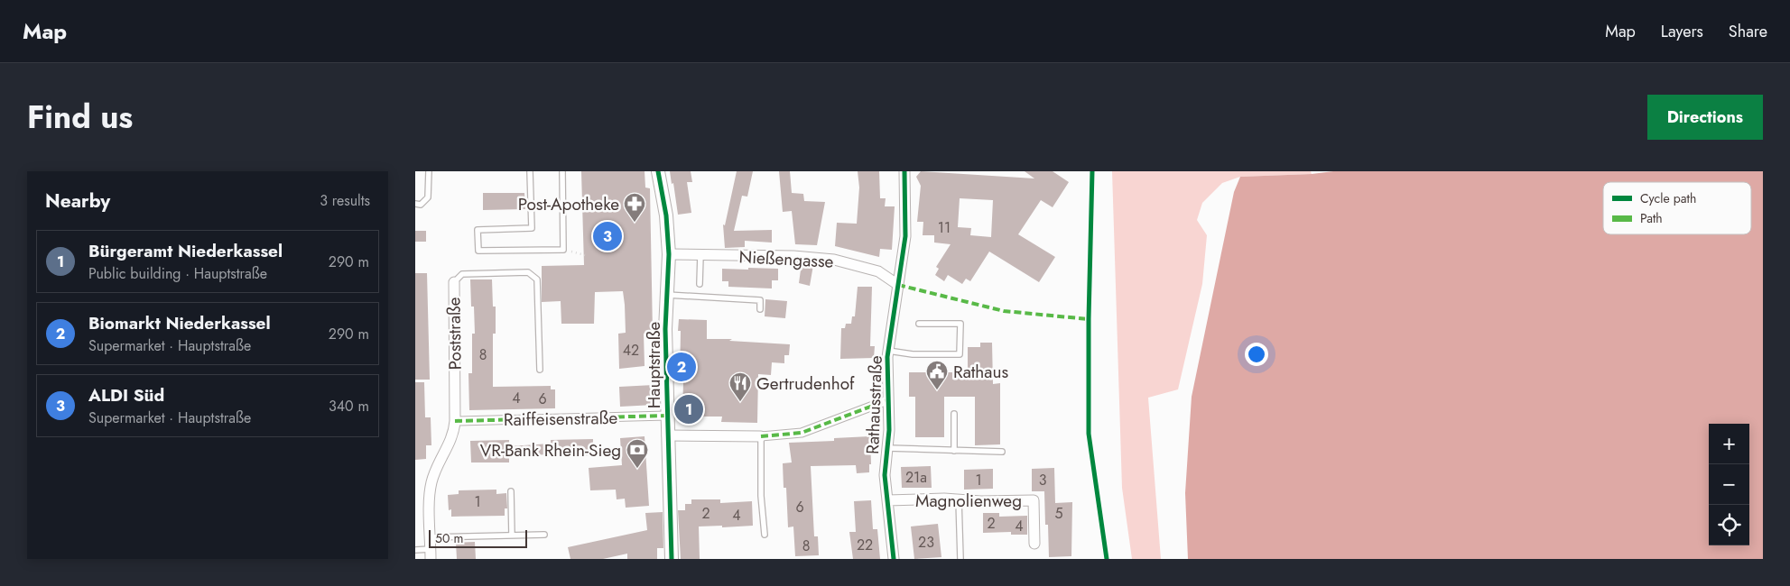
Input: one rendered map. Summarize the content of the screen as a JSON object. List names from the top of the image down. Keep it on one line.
{"streets":{"street":["Nießengasse","Poststraße","Hauptstraße","Rathausstraße","Raiffeisenstraße","Magnolienweg"]},"crossings":[["Nießengasse","Hauptstraße"],["Nießengasse","Rathausstraße"],["Poststraße","Raiffeisenstraße"],["Hauptstraße","Raiffeisenstraße"],["Rathausstraße","Magnolienweg"]],"places":{"pharmacy":["Post-Apotheke"],"public building":["Rathaus"],"restaurant":["Gertrudenhof"],"bank":["VR-Bank Rhein-Sieg"]},"house_numbers":["11","42","8","4","6","21a","1","3","1","6","2","5","4","2","4","23","22","8"],"legend":["Cycle path","Path"],"scale_bar":"50 m","page":{"header":"Map","nav":["Map","Layers","Share"],"title":"Find us","buttons":"Directions","heading":["Nearby","3 results"],"pins":["3","2","1"],"list":[{"mark":"1","name":"Bürgeramt Niederkassel","note":"Public building · Hauptstraße","value":"290 m"},{"mark":"2","name":"Biomarkt Niederkassel","note":"Supermarket · Hauptstraße","value":"290 m"},{"mark":"3","name":"ALDI Süd","note":"Supermarket · Hauptstraße","value":"340 m"}],"map_buttons":["+","−"],"scale":"50 m"}}
